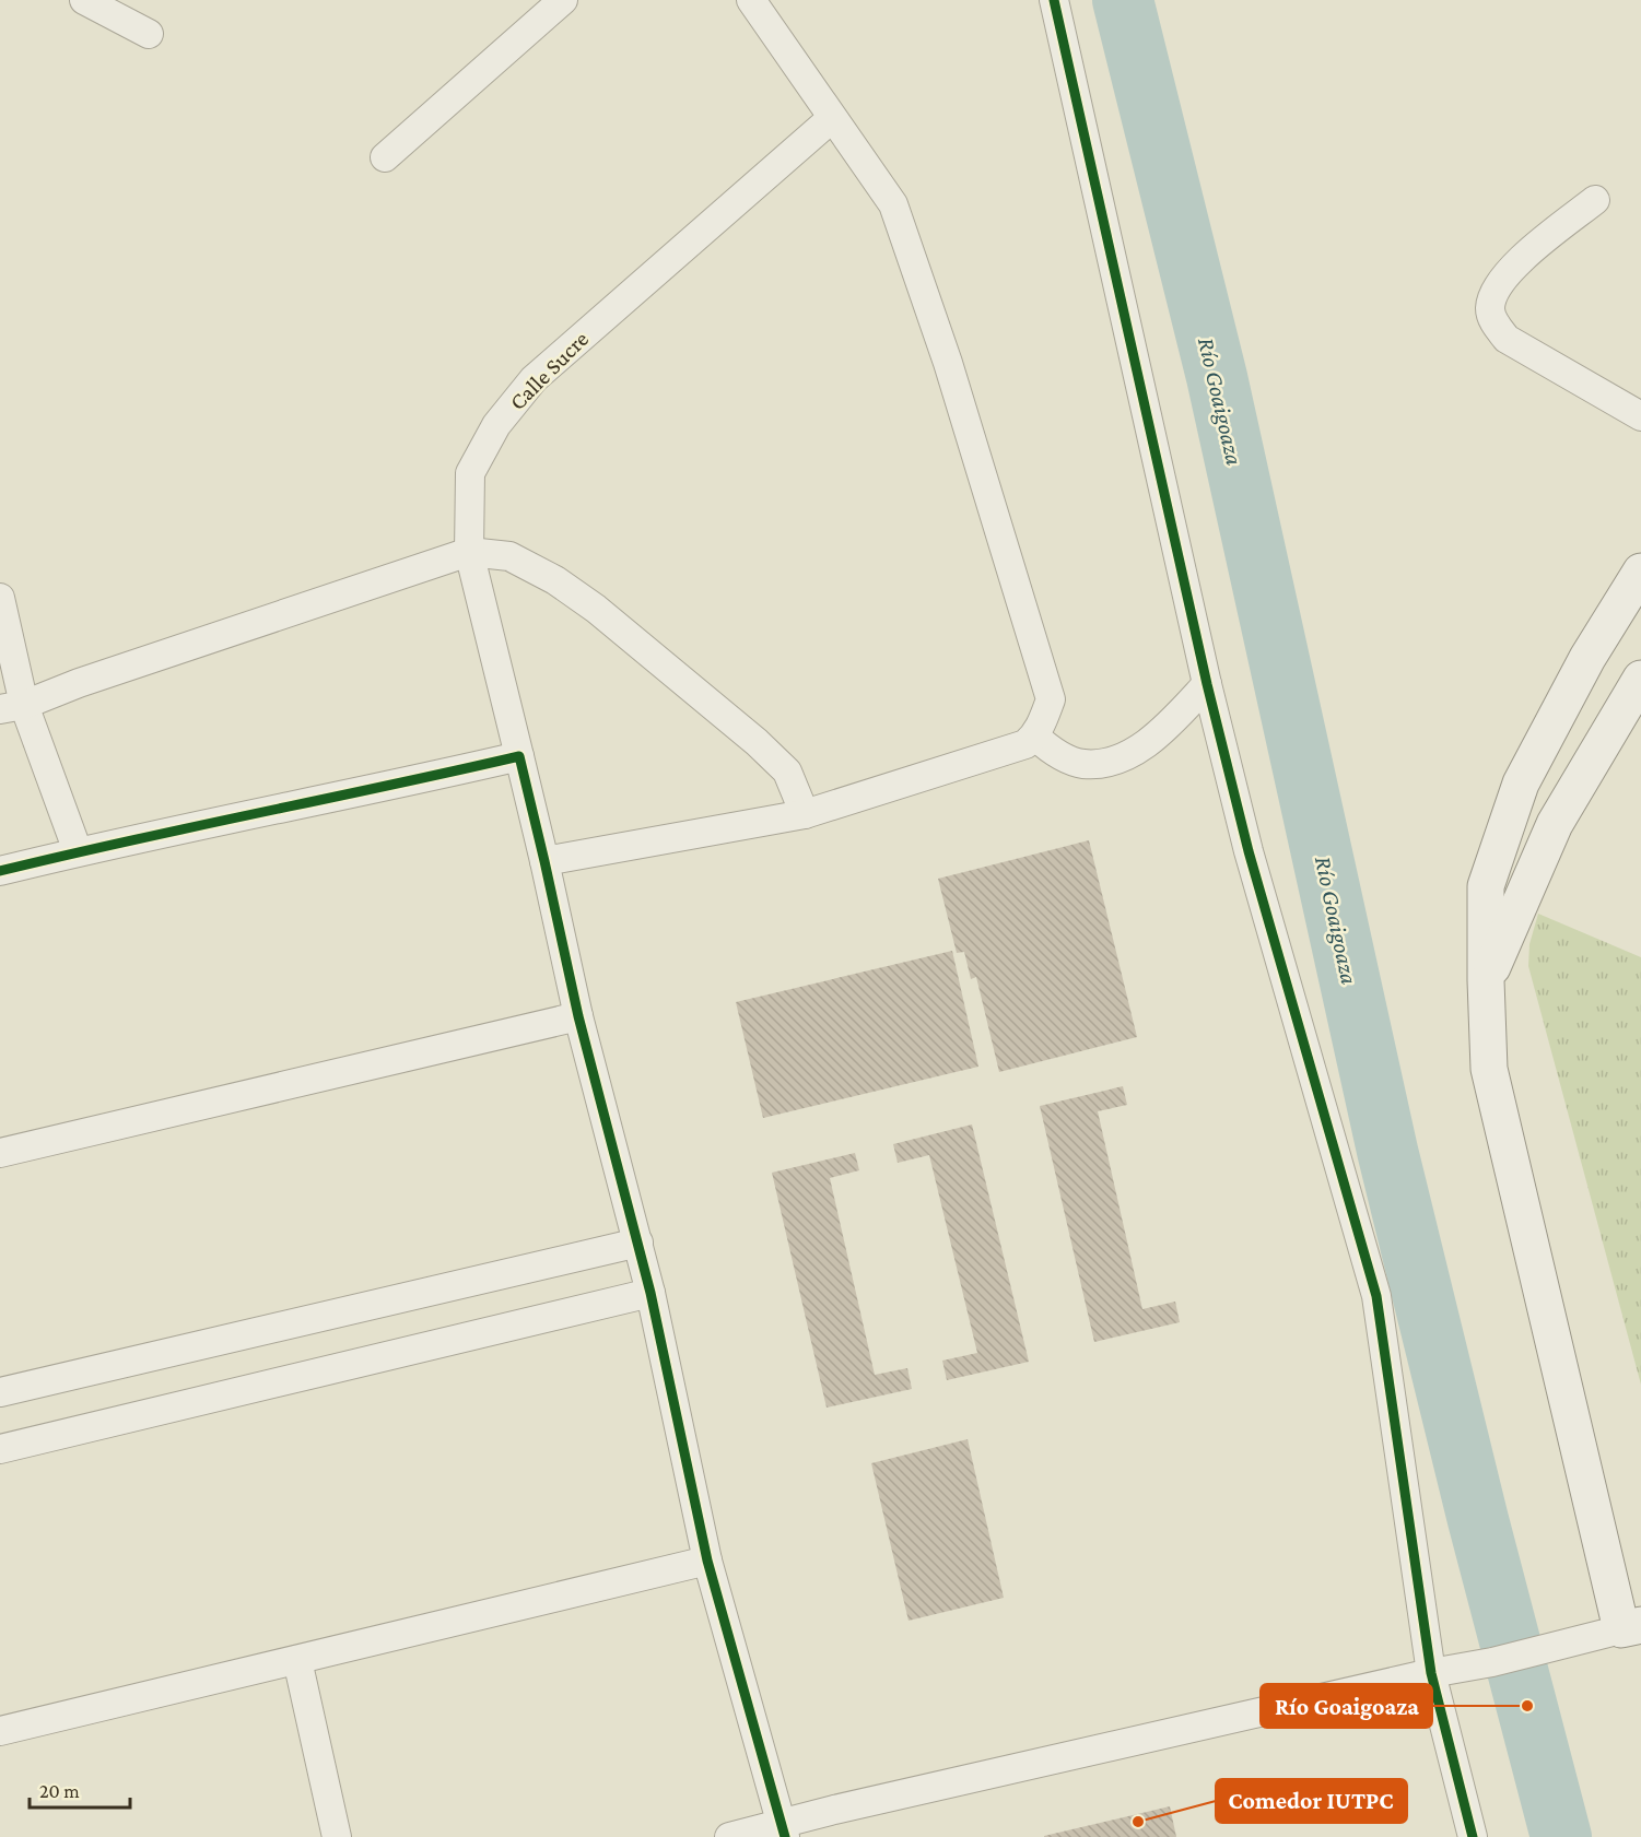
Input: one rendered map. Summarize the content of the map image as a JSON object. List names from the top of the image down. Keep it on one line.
{"streets":{"street":["Calle Sucre"]},"water":["Río Goaigoaza"],"places":["Río Goaigoaza","Comedor IUTPC"],"scale_bar":"20 m"}
